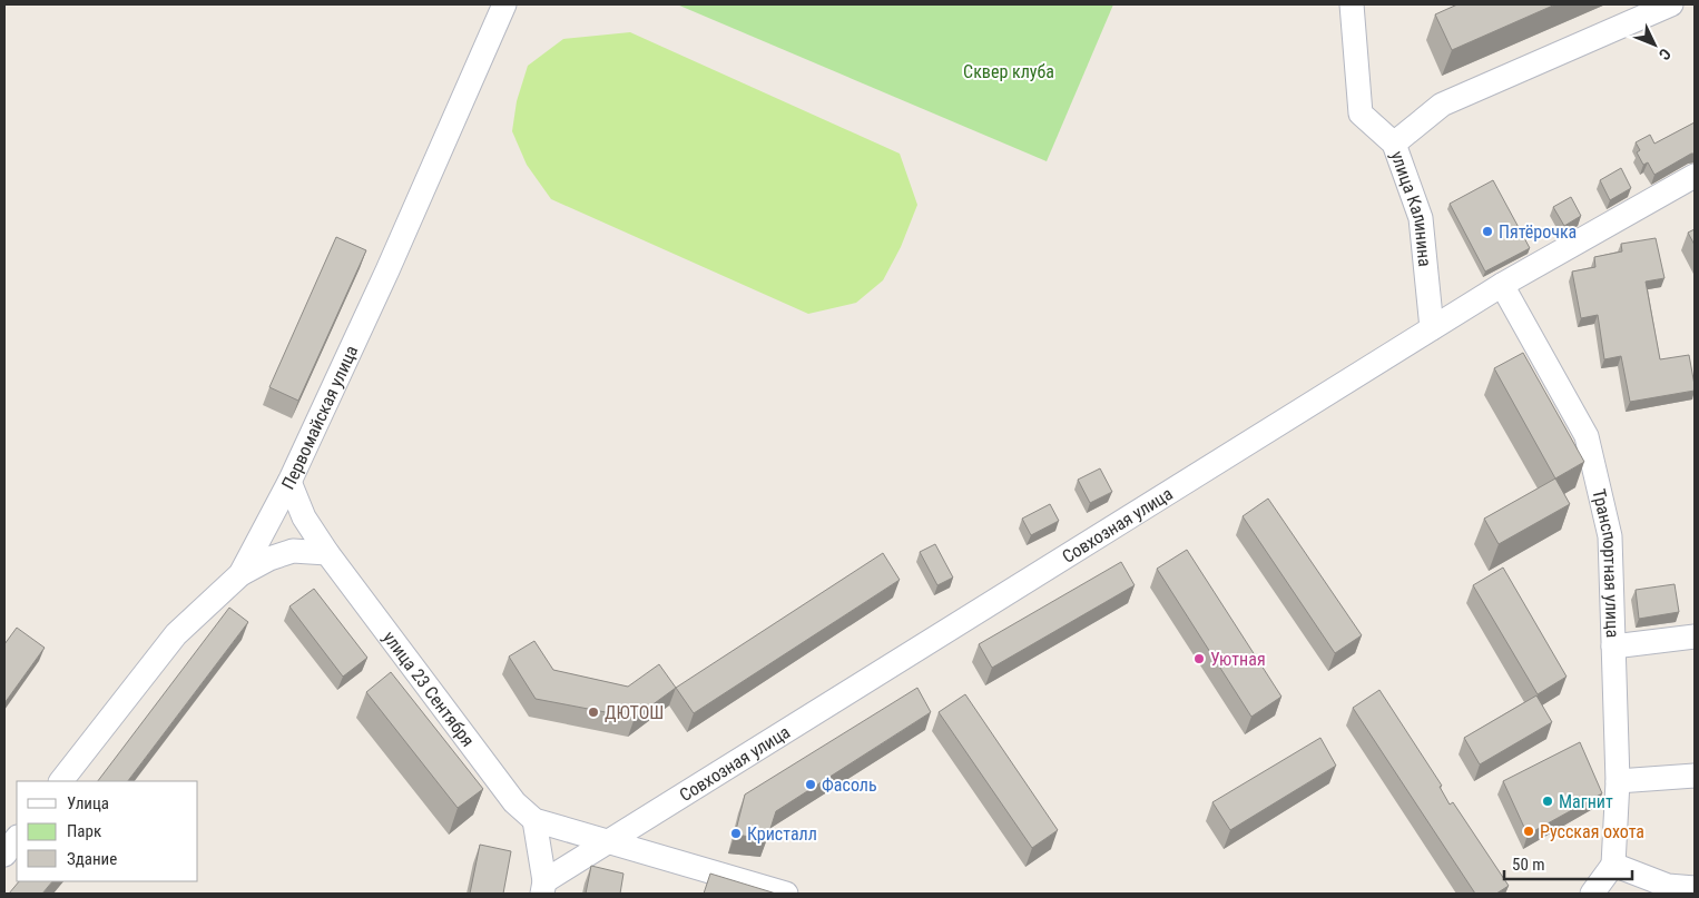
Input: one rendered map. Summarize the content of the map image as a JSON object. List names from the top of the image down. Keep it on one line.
{"streets":{"street":["улица Калинина","Первомайская улица","Совхозная улица","Транспортная улица","улица 23 Сентября"]},"crossings":[["улица Калинина","Совхозная улица"],["Первомайская улица","улица 23 Сентября"],["Совхозная улица","Транспортная улица"],["Совхозная улица","улица 23 Сентября"]],"parks":["Сквер клуба"],"places":["Пятёрочка","Уютная","ДЮТОШ","Фасоль","Магнит","Русская охота","Кристалл"],"legend":["Улица","Парк","Здание"],"scale_bar":"50 m","north":"bottom right"}
